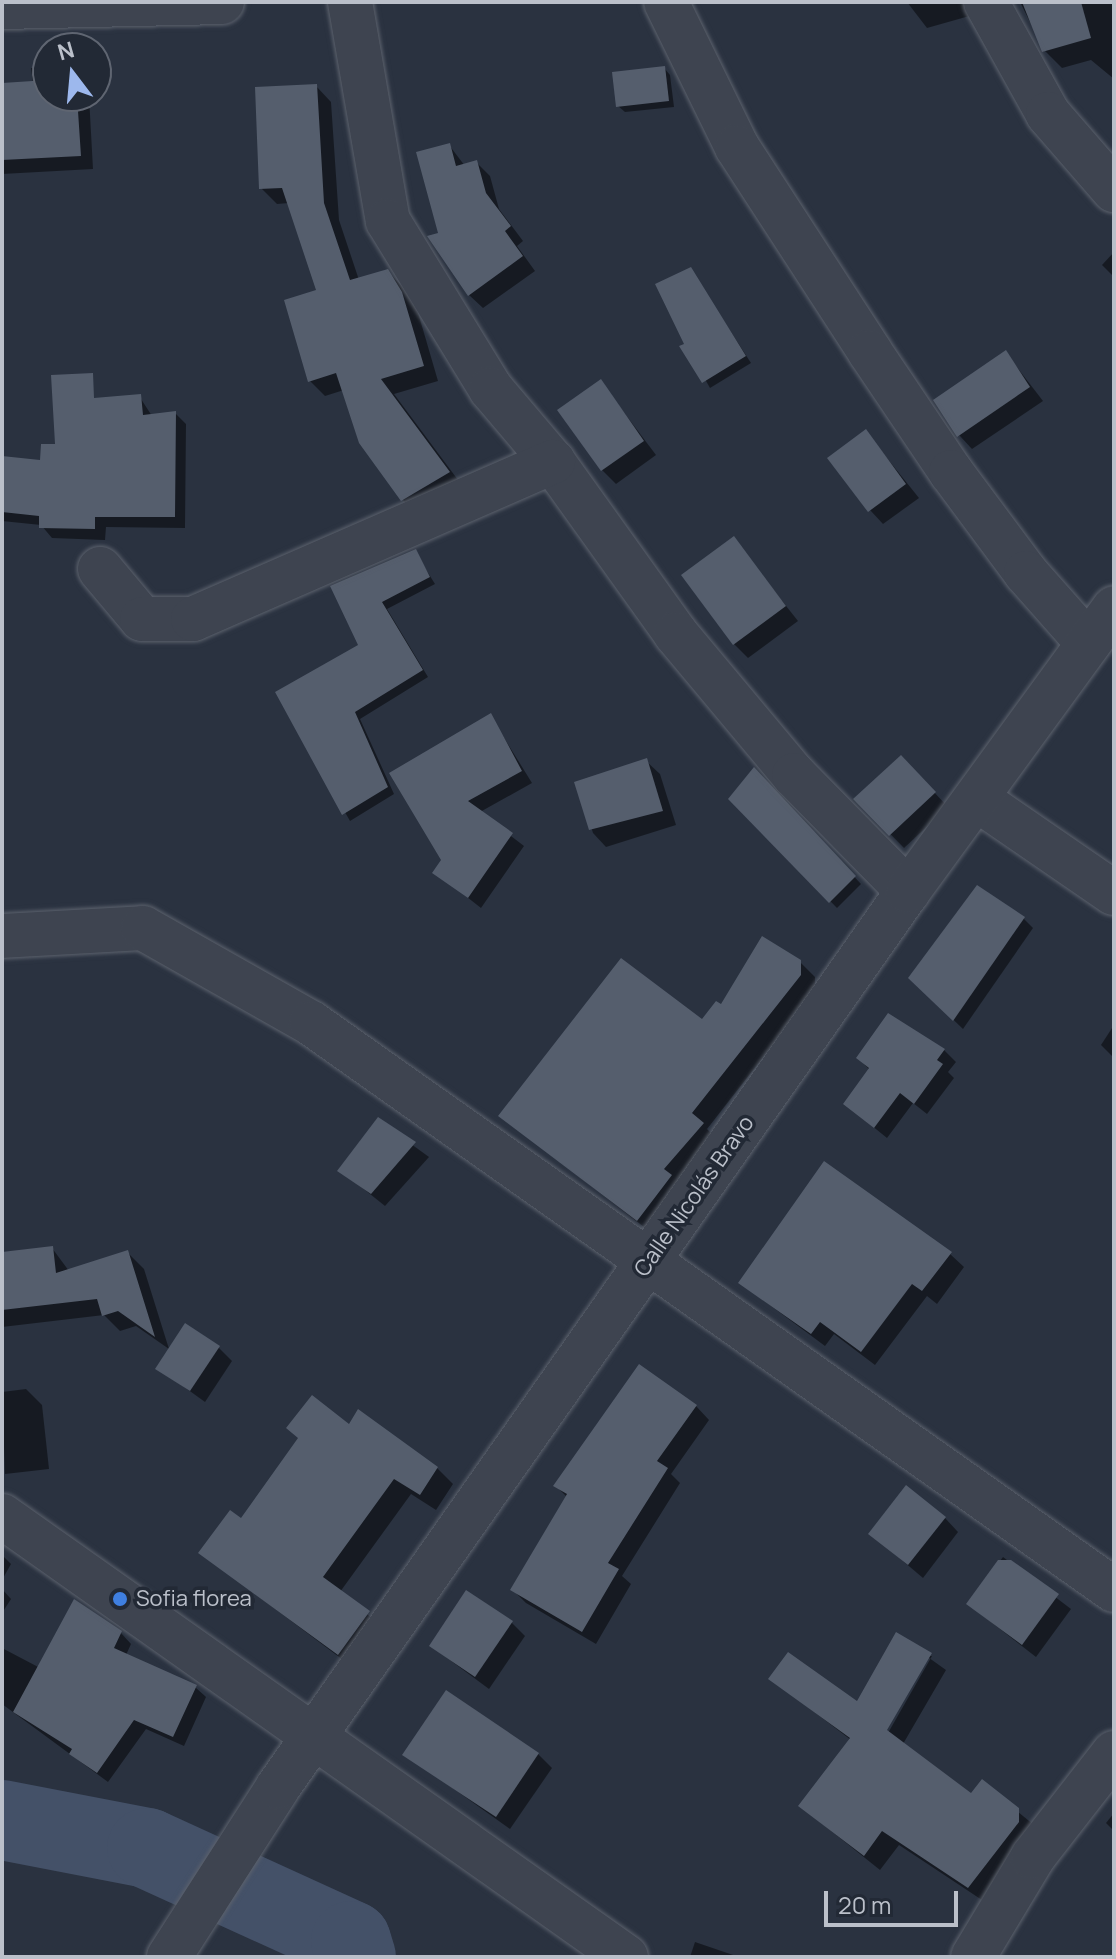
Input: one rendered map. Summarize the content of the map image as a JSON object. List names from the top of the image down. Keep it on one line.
{"streets":{"street":["Calle Nicolás Bravo"]},"places":["Sofia florea"],"scale_bar":"20 m","north":"top"}
